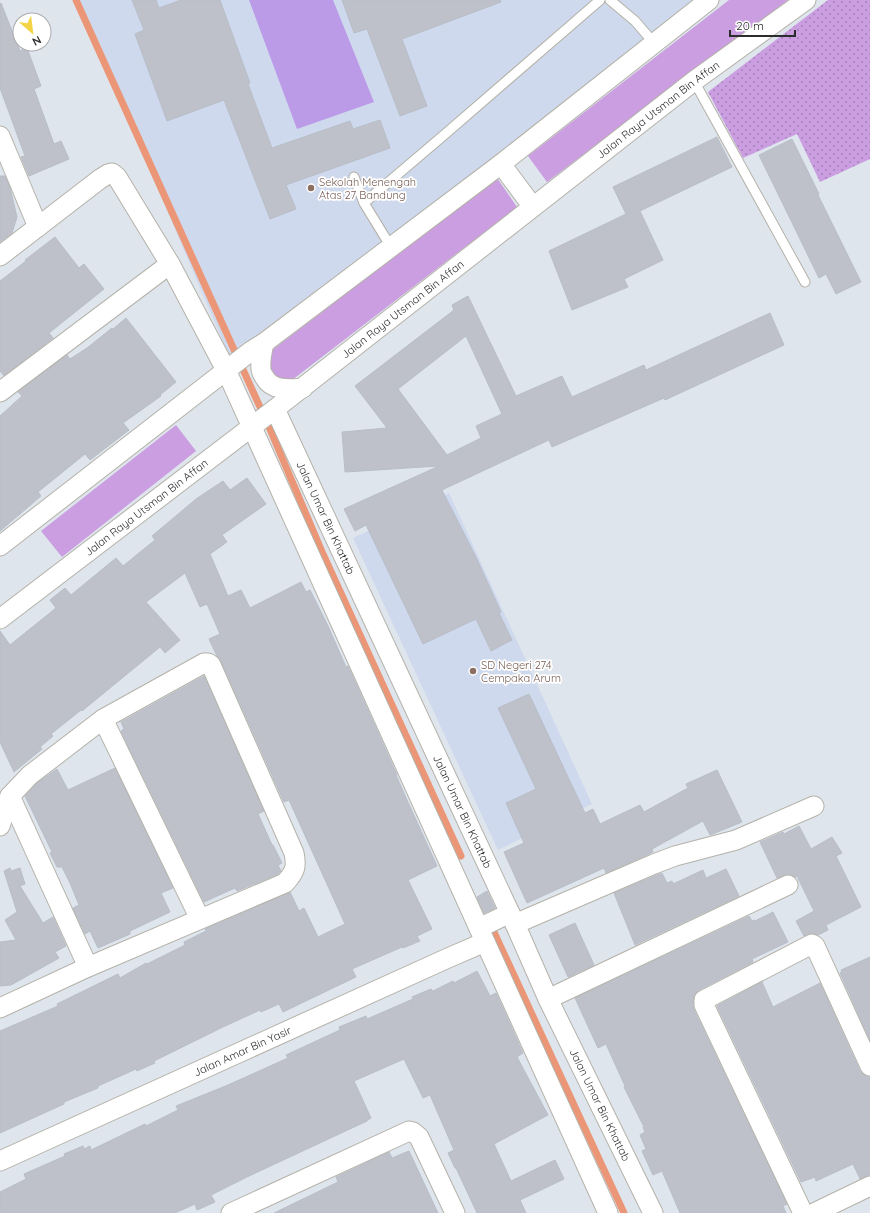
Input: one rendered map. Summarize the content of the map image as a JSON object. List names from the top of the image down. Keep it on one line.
{"streets":{"street":["Jalan Raya Utsman Bin Affan","Jalan Umar Bin Khattab","Jalan Amar Bin Yasir"]},"crossings":[["Jalan Raya Utsman Bin Affan","Jalan Umar Bin Khattab"],["Jalan Umar Bin Khattab","Jalan Amar Bin Yasir"]],"places":["Sekolah Menengah Atas 27 Bandung","SD Negeri 274 Cempaka Arum"],"scale_bar":"20 m","north":"bottom right"}
